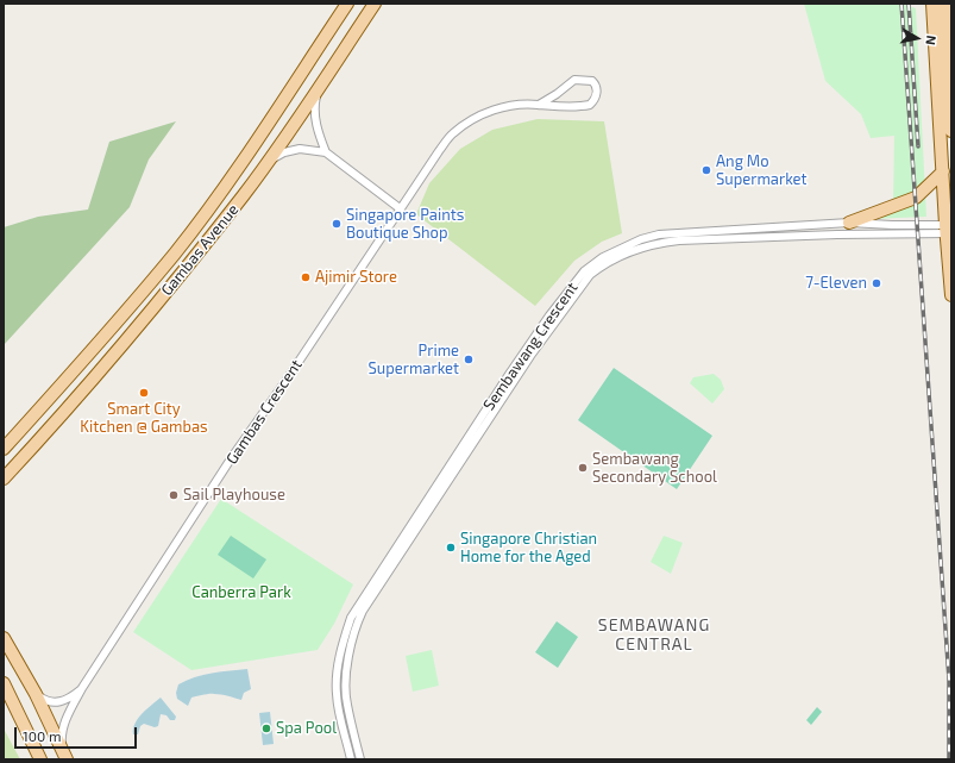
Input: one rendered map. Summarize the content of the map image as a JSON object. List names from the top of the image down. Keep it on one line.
{"streets":{"main road":["Gambas Avenue"],"street":["Sembawang Crescent","Gambas Crescent"]},"districts":["SEMBAWANG CENTRAL"],"parks":["Canberra Park"],"places":["Ang Mo Supermarket","Singapore Paints Boutique Shop","Ajimir Store","7-Eleven","Prime Supermarket","Smart City Kitchen @ Gambas","Sembawang Secondary School","Sail Playhouse","Singapore Christian Home for the Aged","Spa Pool"],"scale_bar":"100 m","north":"right"}
